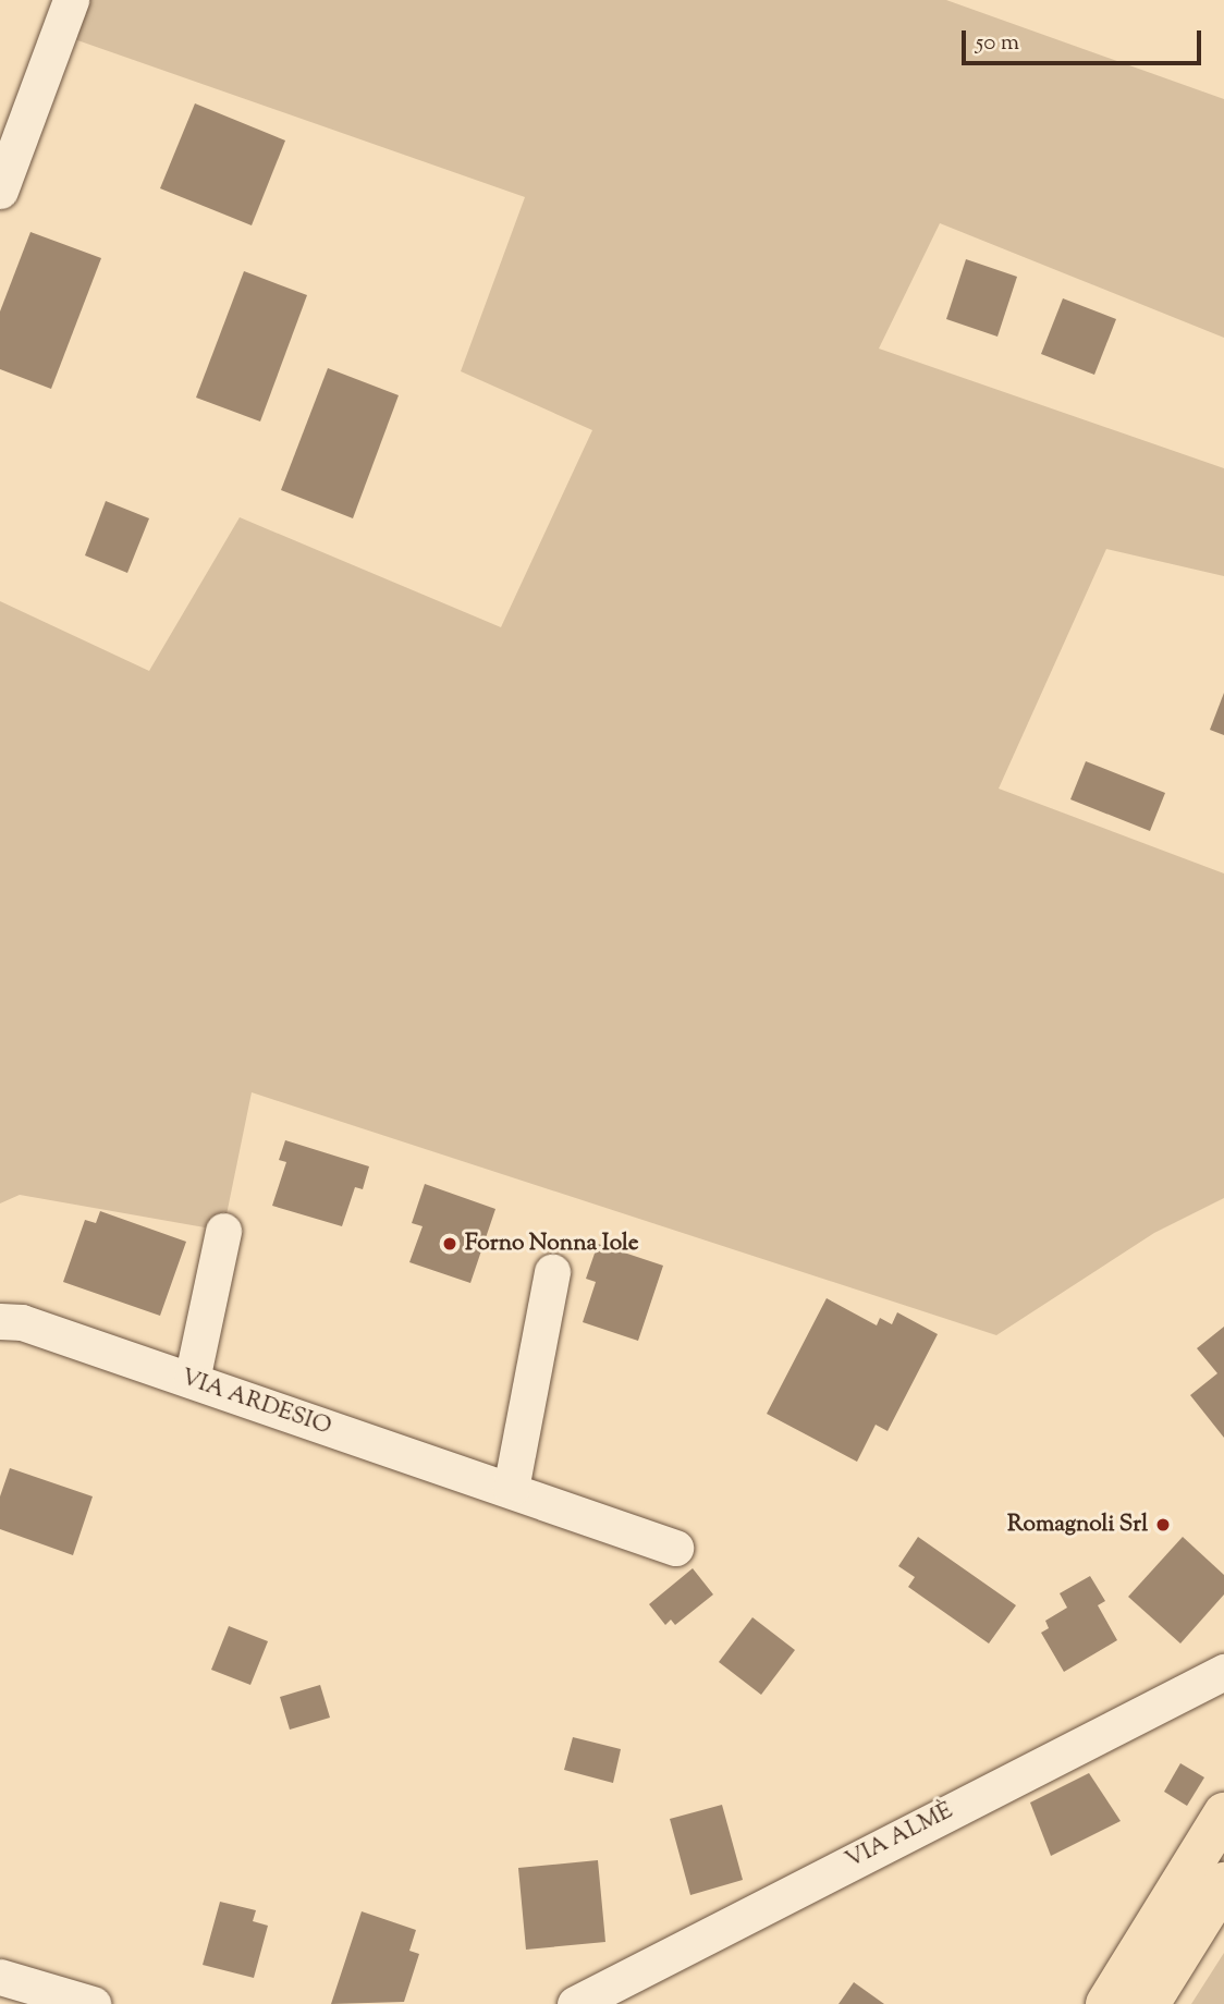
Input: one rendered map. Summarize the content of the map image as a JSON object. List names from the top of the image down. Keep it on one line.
{"streets":{"street":["VIA ARDESIO","VIA ALMÈ"]},"places":["Forno Nonna Iole","Romagnoli Srl"],"scale_bar":"50 m"}
